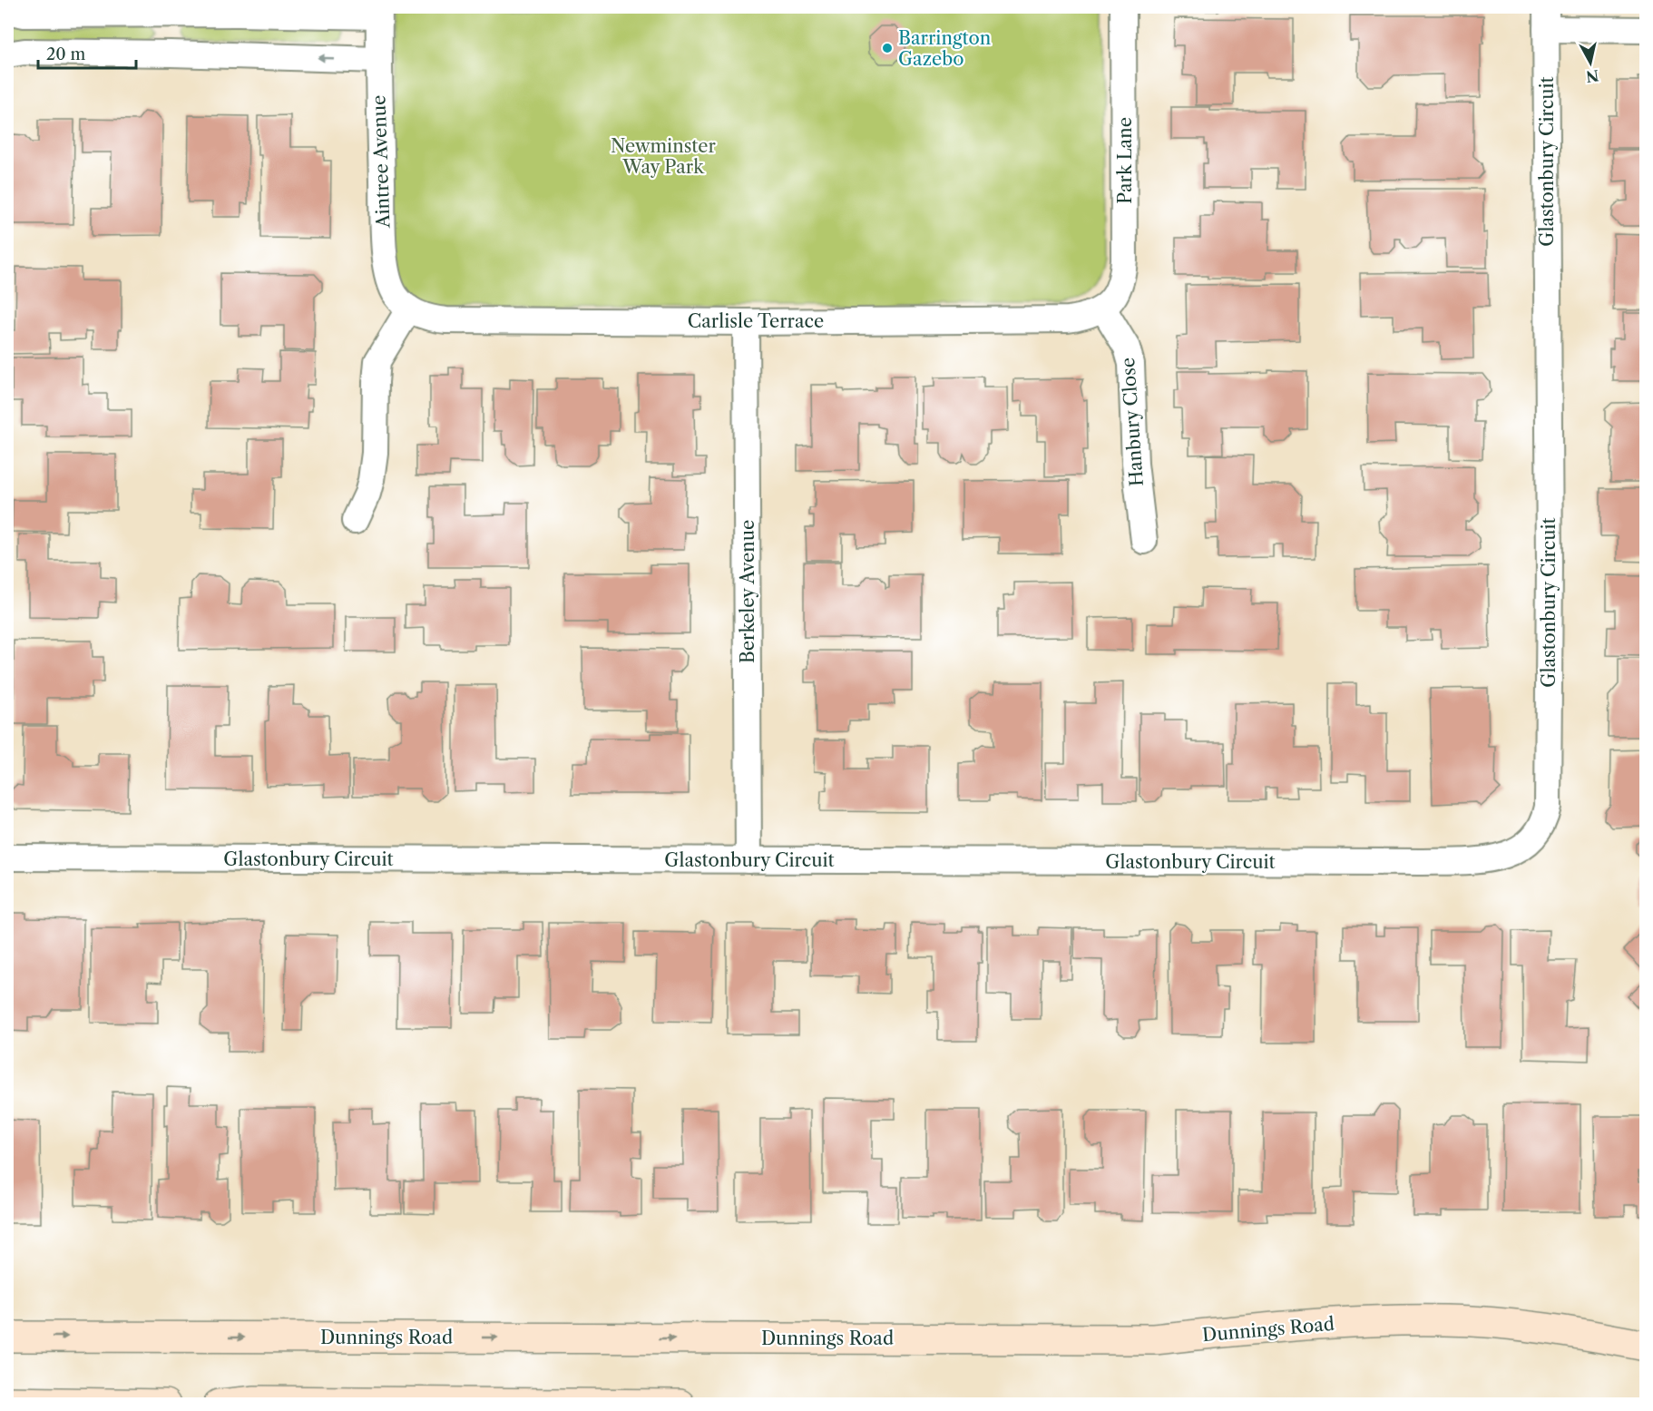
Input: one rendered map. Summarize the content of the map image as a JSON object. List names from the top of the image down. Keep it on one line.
{"streets":{"main road":["Dunnings Road"],"street":["Park Lane","Aintree Avenue","Glastonbury Circuit","Carlisle Terrace","Hanbury Close","Berkeley Avenue"]},"crossings":[["Park Lane","Carlisle Terrace"],["Park Lane","Hanbury Close"],["Aintree Avenue","Carlisle Terrace"],["Glastonbury Circuit","Berkeley Avenue"],["Carlisle Terrace","Hanbury Close"],["Carlisle Terrace","Berkeley Avenue"]],"parks":["Newminster Way Park"],"places":["Barrington Gazebo"],"scale_bar":"20 m","north":"bottom"}
